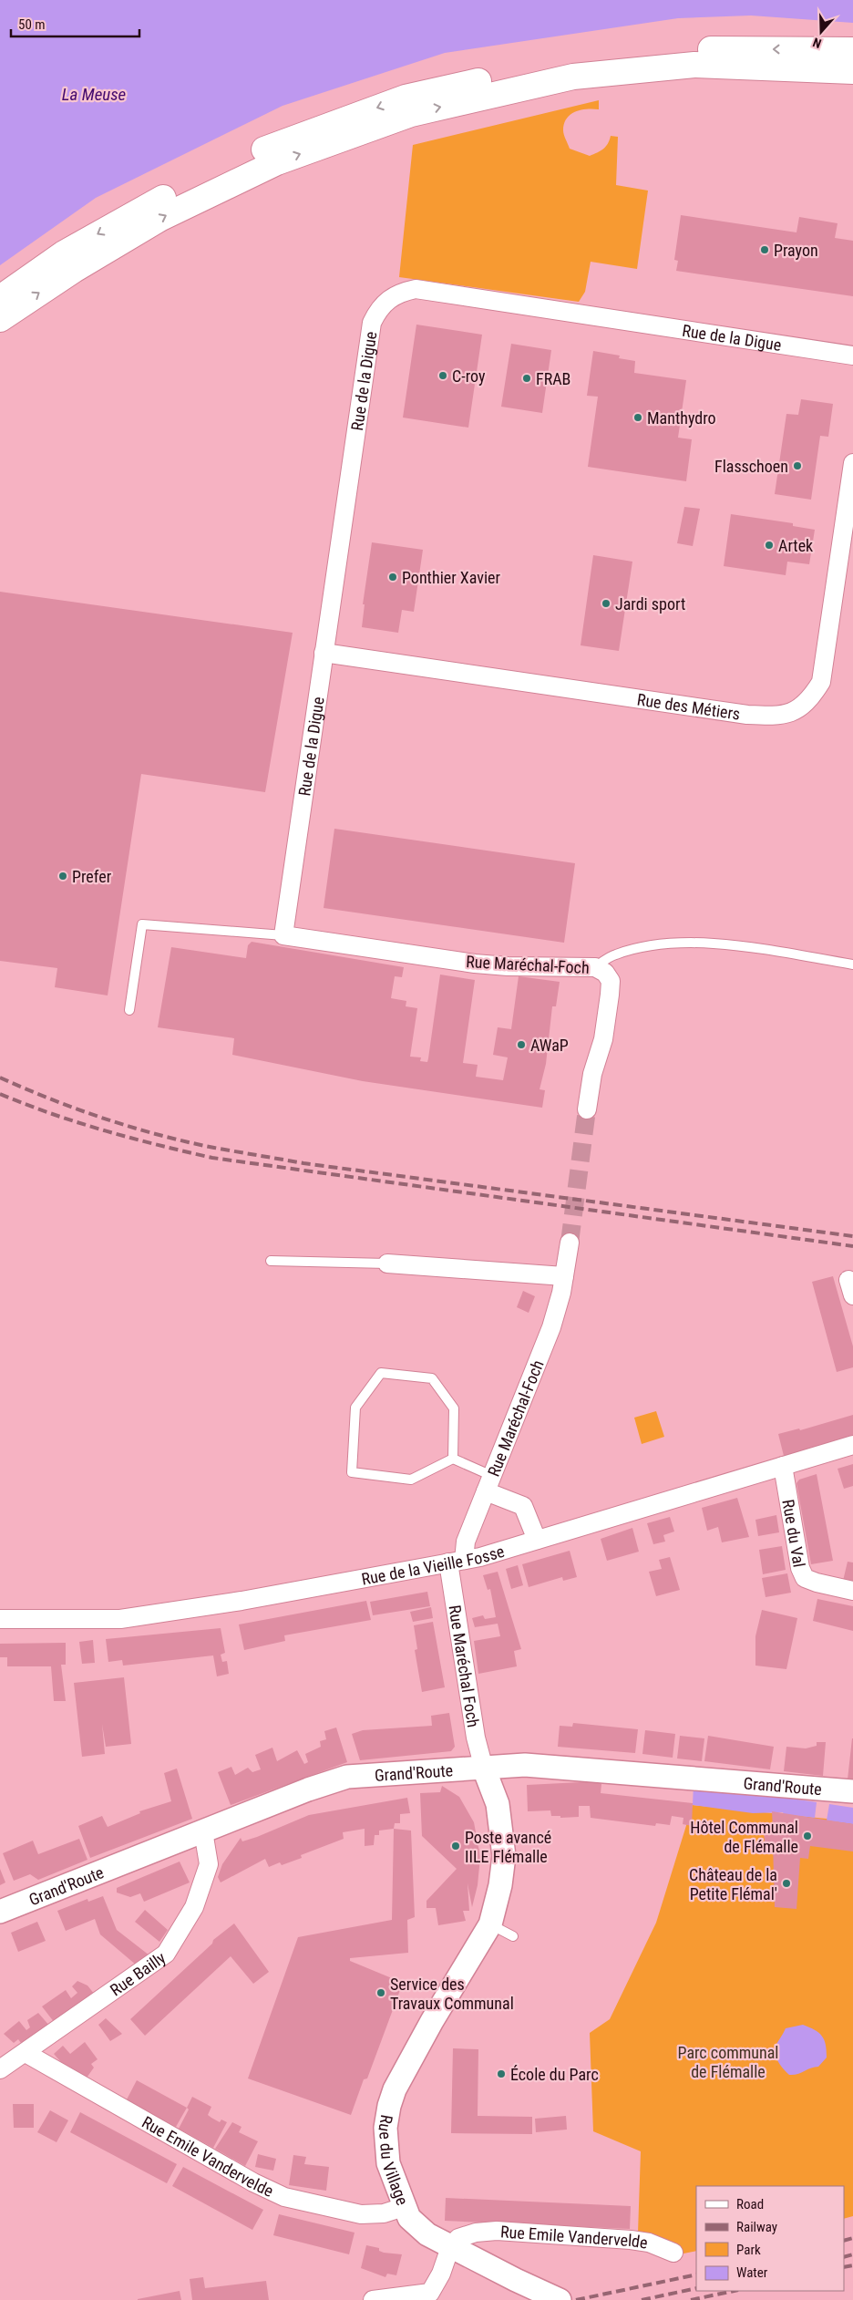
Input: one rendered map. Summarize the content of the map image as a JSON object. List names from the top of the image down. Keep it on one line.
{"streets":{"street":["Rue de la Digue","Rue des Métiers","Rue Maréchal-Foch","Rue du Val","Rue de la Vieille Fosse","Rue Maréchal Foch","Grand'Route","Rue Bailly","Rue Emile Vandervelde","Rue du Village"]},"crossings":[["Rue de la Digue","Rue des Métiers"],["Rue de la Digue","Rue Maréchal-Foch"],["Rue Maréchal-Foch","Rue de la Vieille Fosse"],["Rue Maréchal-Foch","Rue Maréchal Foch"],["Rue du Val","Rue de la Vieille Fosse"],["Rue de la Vieille Fosse","Rue Maréchal Foch"],["Rue Maréchal Foch","Grand'Route"],["Rue Maréchal Foch","Rue du Village"],["Grand'Route","Rue Bailly"],["Grand'Route","Rue du Village"],["Rue Bailly","Rue Emile Vandervelde"],["Rue Emile Vandervelde","Rue du Village"]],"water":["La Meuse"],"parks":["Parc communal de Flémalle"],"places":["Prayon","C-roy","FRAB","Manthydro","Flasschoen","Artek","Ponthier Xavier","Jardi sport","Prefer","AWaP","Hôtel Communal de Flémalle","Poste avancé IILE Flémalle","Château de la Petite Flémal'","Service des Travaux Communal","École du Parc"],"legend":["Road","Railway","Park","Water"],"scale_bar":"50 m","north":"bottom"}
